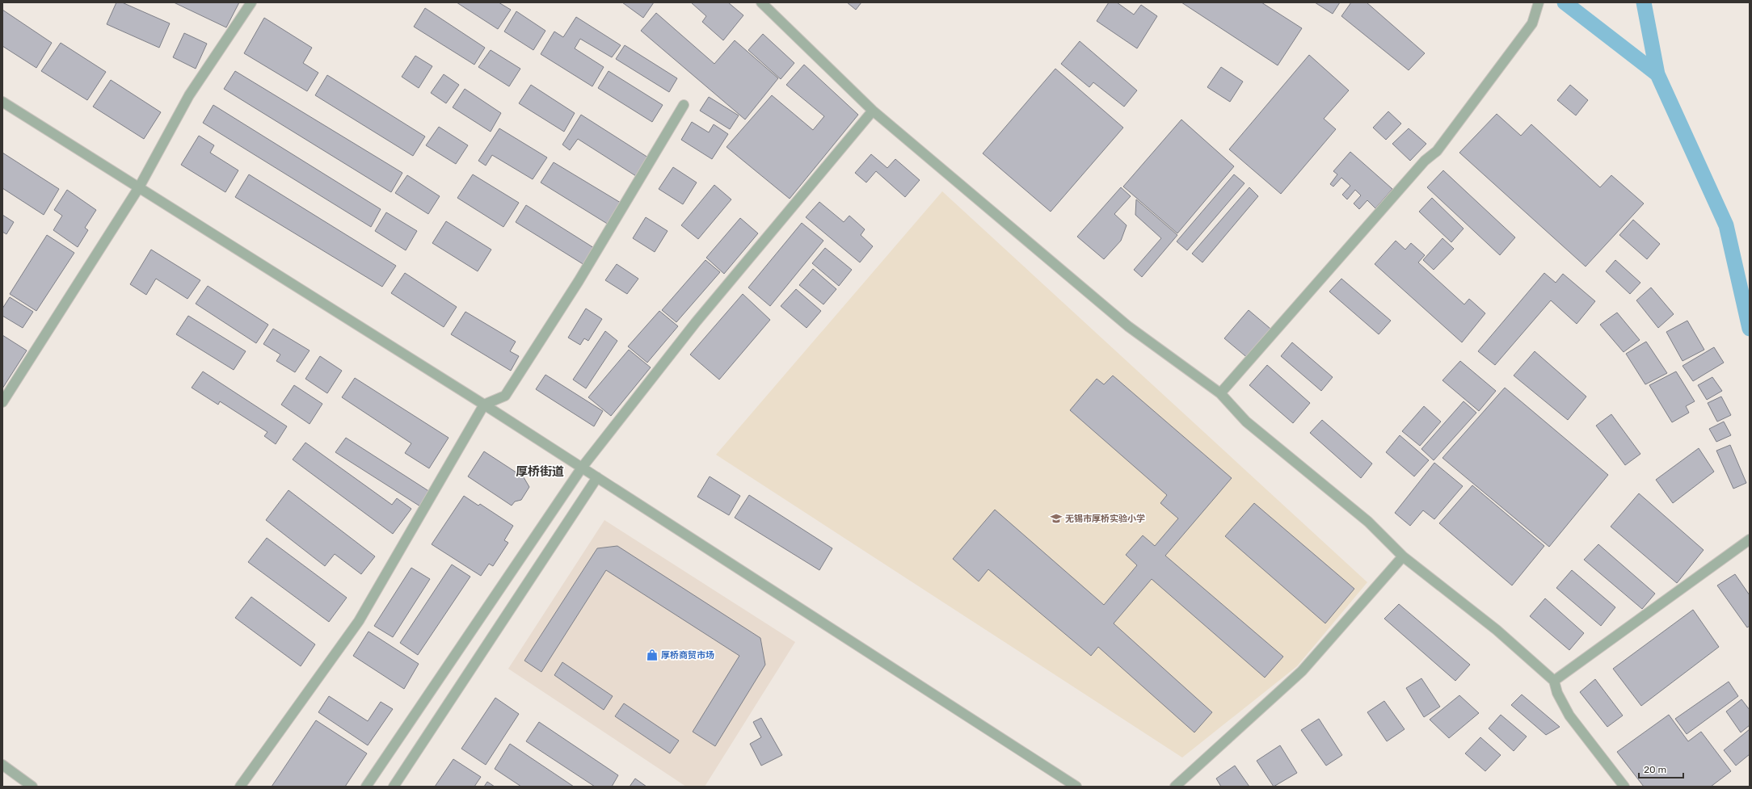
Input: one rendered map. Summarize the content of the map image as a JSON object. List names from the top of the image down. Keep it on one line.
{"districts":["厚桥街道"],"places":{"school or university":["无锡市厚桥实验小学"],"shop":["厚桥商贸市场"]},"scale_bar":"20 m"}
